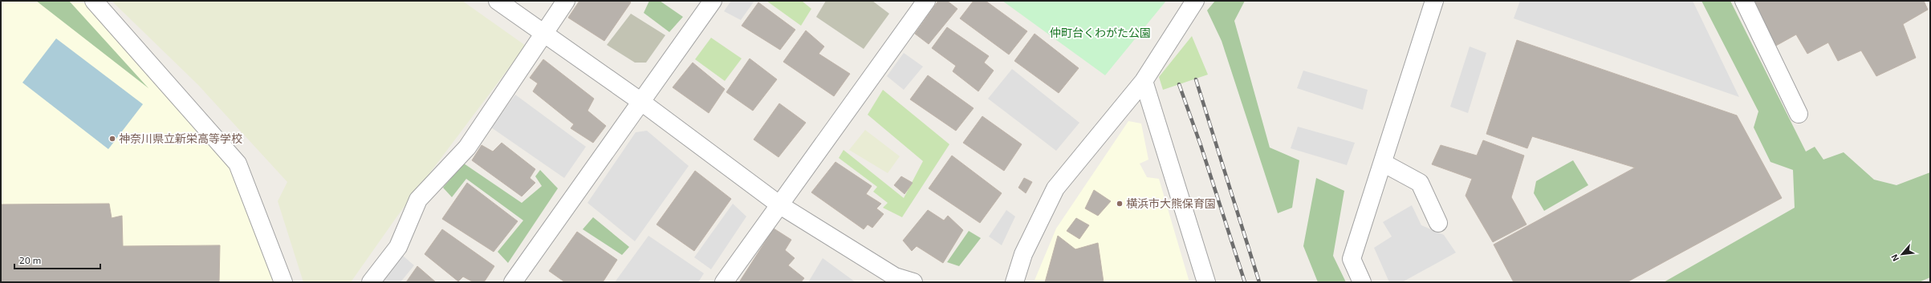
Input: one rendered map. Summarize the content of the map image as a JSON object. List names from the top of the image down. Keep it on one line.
{"parks":["仲町台くわがた公園"],"places":["神奈川県立新栄高等学校","横浜市大熊保育園"],"scale_bar":"20 m","north":"bottom left"}
